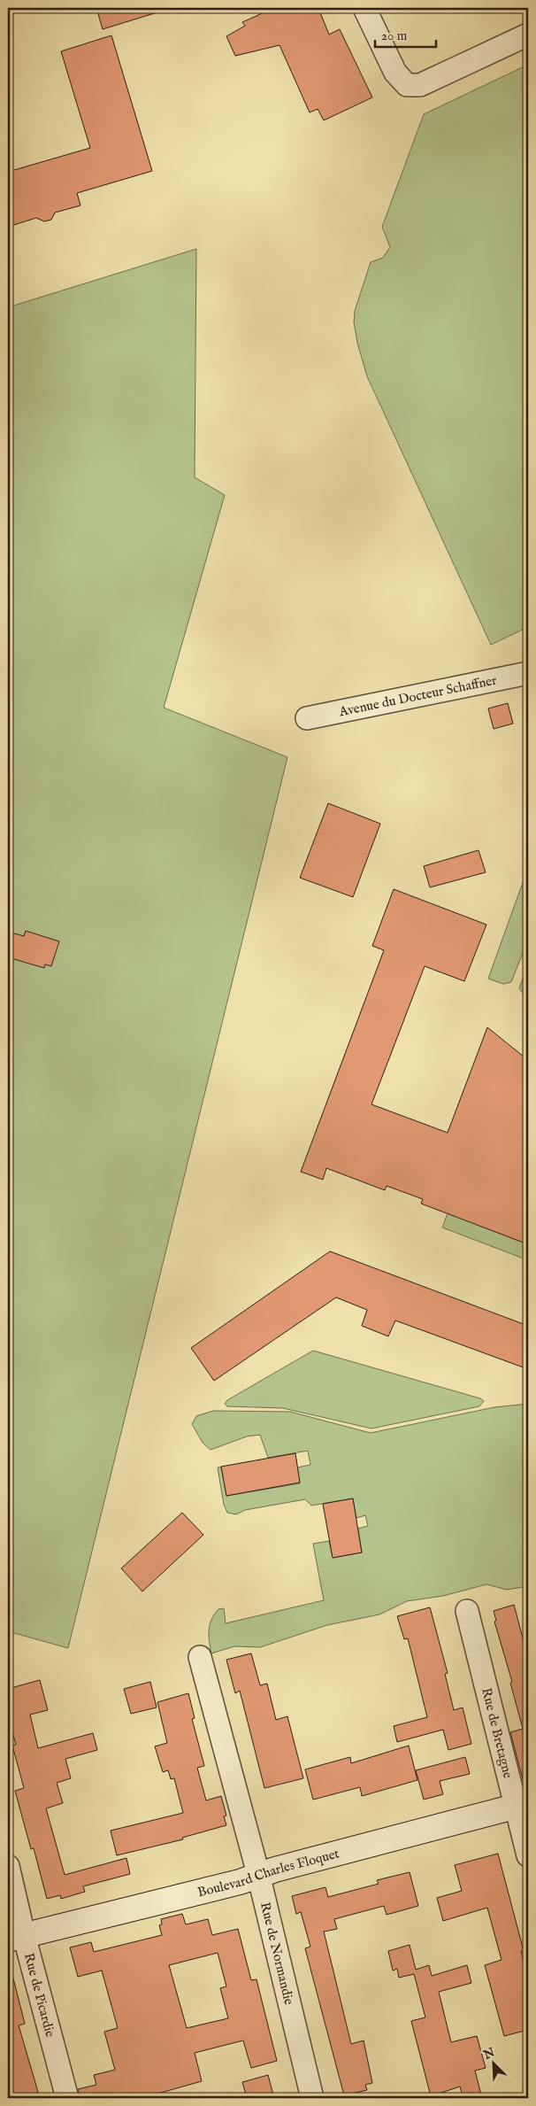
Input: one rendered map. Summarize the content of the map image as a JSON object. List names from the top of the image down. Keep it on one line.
{"streets":{"street":["Avenue du Docteur Schaffner","Rue de Bretagne","Boulevard Charles Floquet","Rue de Normandie","Rue de Picardie"]},"crossings":[["Rue de Bretagne","Boulevard Charles Floquet"],["Boulevard Charles Floquet","Rue de Normandie"],["Boulevard Charles Floquet","Rue de Picardie"]],"scale_bar":"20 m","north":"top left"}
